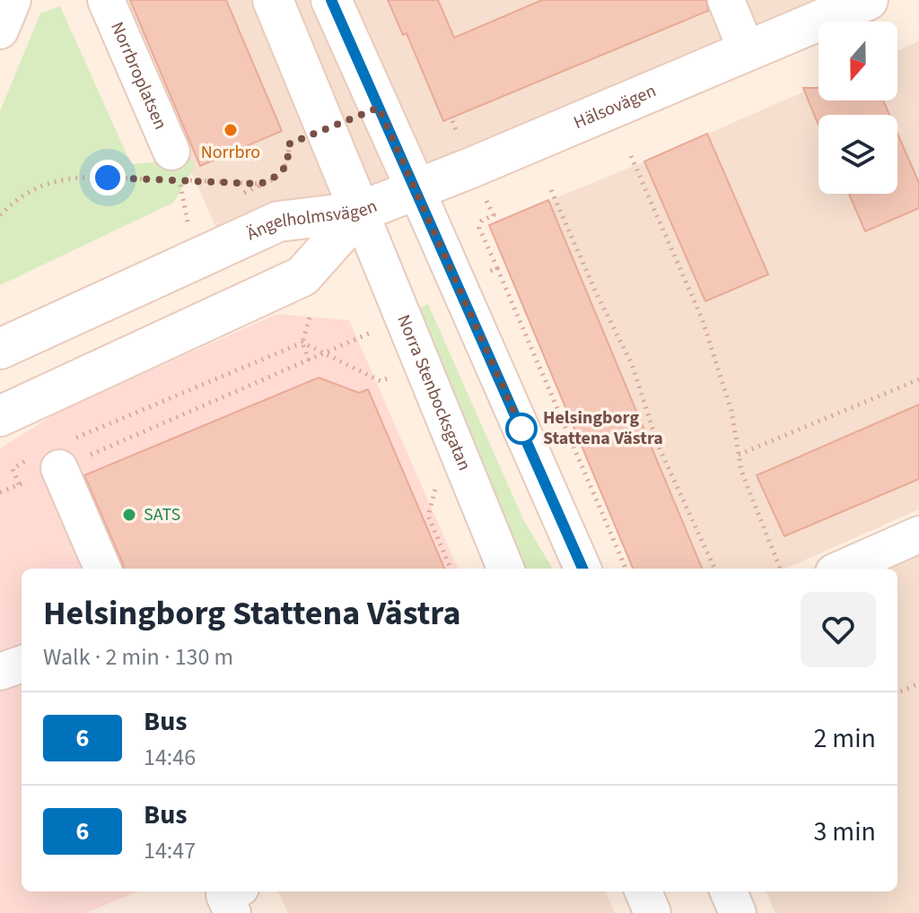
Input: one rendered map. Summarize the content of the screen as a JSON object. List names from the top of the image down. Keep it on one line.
{"streets":{"main road":["Hälsovägen","Ängelholmsvägen"],"street":["Norrbroplatsen","Norra Stenbocksgatan"]},"crossings":[["Hälsovägen","Ängelholmsvägen"],["Hälsovägen","Norra Stenbocksgatan"],["Ängelholmsvägen","Norra Stenbocksgatan"]],"places":["Norrbro","Helsingborg Stattena Västra","SATS"],"lines":["bus line 6"],"north":"bottom","page":{"heading":["Helsingborg Stattena Västra","Walk · 2 min · 130 m"],"list":[{"mark":"6","name":"Bus","note":"14:46","value":"2 min"},{"mark":"6","name":"Bus","note":"14:47","value":"3 min"}]}}
